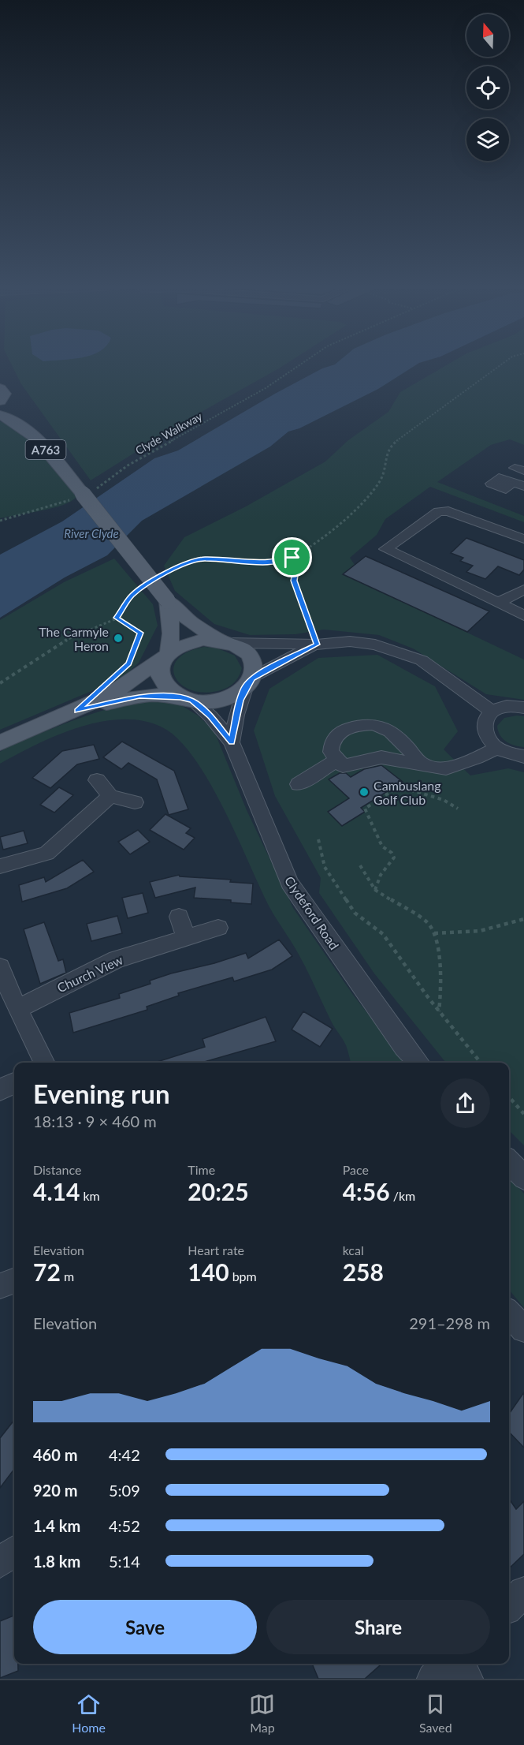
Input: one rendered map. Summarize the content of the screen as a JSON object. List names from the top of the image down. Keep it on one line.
{"streets":{"main road":["A763"],"street":["Clydeford Road","Church View"],"path":["Clyde Walkway"]},"crossings":[["Clyde Walkway","A763"],["A763","Clydeford Road"]],"water":["River Clyde"],"places":["The Carmyle Heron","Cambuslang Golf Club"],"north":"top","page":{"heading":["Evening run","18:13 · 9 × 460 m"],"stats":[["Distance","4.14 km"],["Time","20:25"],["Pace","4:56 /km"],["Elevation","72 m"],["Heart rate","140 bpm"],["kcal","258"]],"chart":["Elevation","291–298 m"],"list":[{"name":"460 m","note":"4:42"},{"name":"920 m","note":"5:09"},{"name":"1.4 km","note":"4:52"},{"name":"1.8 km","note":"5:14"}],"buttons":["Save","Share"],"tabs":["Home","Map","Saved"]}}
